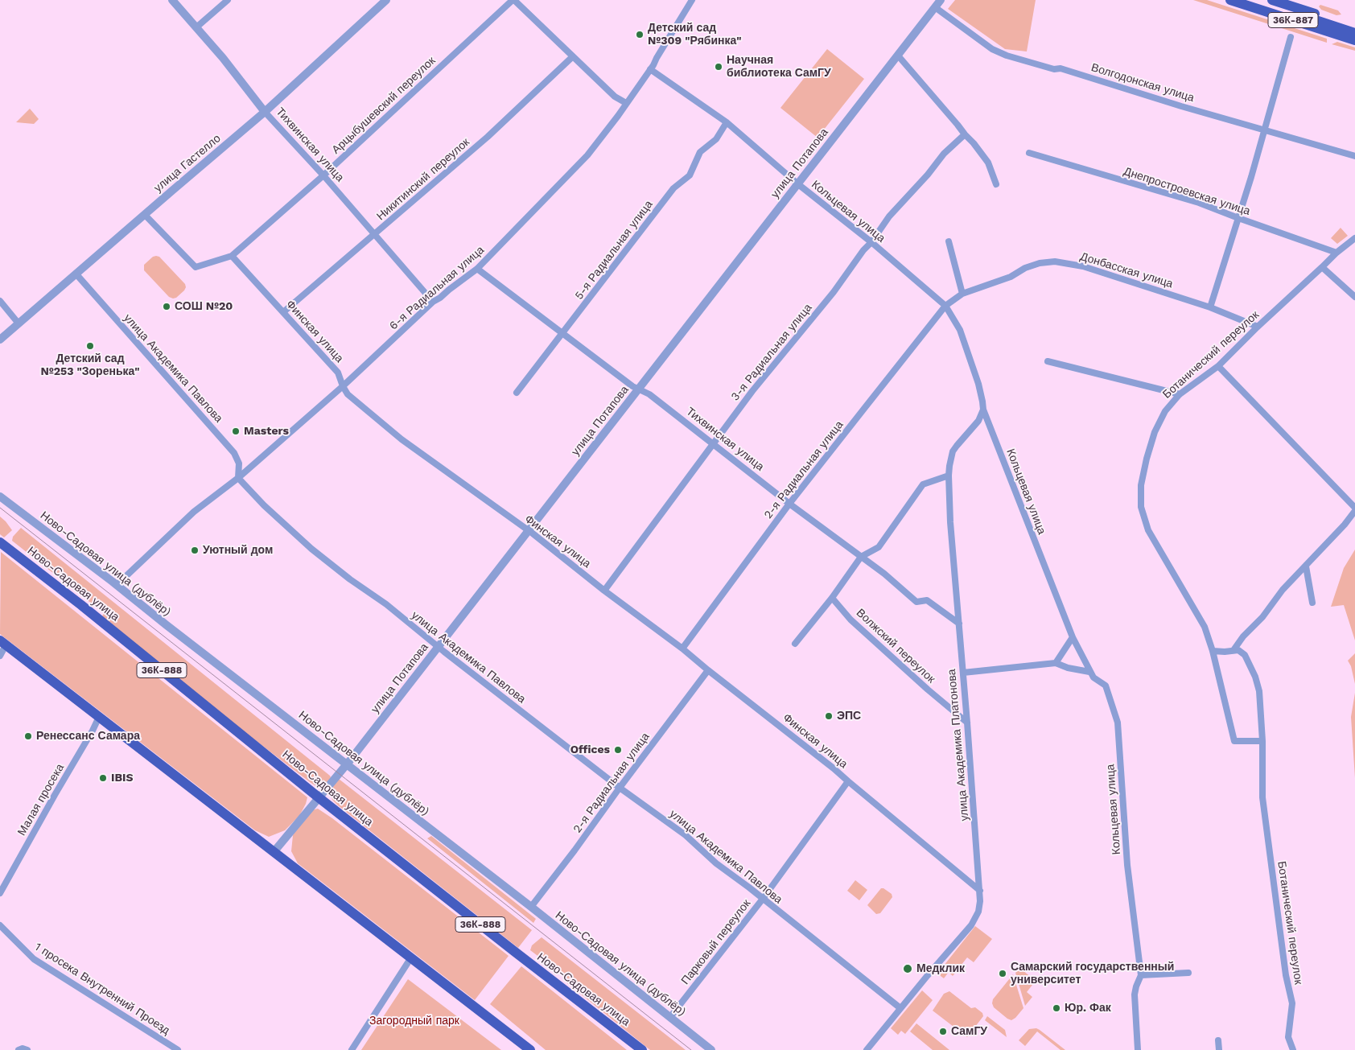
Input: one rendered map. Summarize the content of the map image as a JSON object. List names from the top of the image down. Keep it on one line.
{"streets":{"main road":["36К-887","Ново-Садовая улица","36К-888"],"street":["Волгодонская улица","Арцыбушевский переулок","Тихвинская улица","улица Гастелло","улица Потапова","Никитинский переулок","Днепростроевская улица","Кольцевая улица","5-я Радиальная улица","Донбасская улица","6-я Радиальная улица","Финская улица","3-я Радиальная улица","Ботанический переулок","улица Академика Павлова","2-я Радиальная улица","Ново-Садовая улица (дублёр)","Волжский переулок","улица Академика Платонова","Малая просека","Парковый переулок","1 просека Внутренний Проезд"]},"crossings":[["Волгодонская улица","улица Потапова"],["Арцыбушевский переулок","Тихвинская улица"],["Арцыбушевский переулок","Финская улица"],["Тихвинская улица","улица Гастелло"],["Тихвинская улица","улица Потапова"],["Тихвинская улица","Никитинский переулок"],["Тихвинская улица","5-я Радиальная улица"],["Тихвинская улица","6-я Радиальная улица"],["Тихвинская улица","3-я Радиальная улица"],["Тихвинская улица","2-я Радиальная улица"],["Тихвинская улица","улица Академика Платонова"],["улица Гастелло","улица Академика Павлова"],["улица Потапова","Кольцевая улица"],["улица Потапова","Финская улица"],["улица Потапова","улица Академика Павлова"],["улица Потапова","Ново-Садовая улица (дублёр)"],["улица Потапова","Ново-Садовая улица"],["Никитинский переулок","Финская улица"],["Днепростроевская улица","Ботанический переулок"],["Кольцевая улица","5-я Радиальная улица"],["Кольцевая улица","Донбасская улица"],["Кольцевая улица","6-я Радиальная улица"],["Кольцевая улица","3-я Радиальная улица"],["Кольцевая улица","2-я Радиальная улица"],["Кольцевая улица","улица Академика Платонова"],["Донбасская улица","Ботанический переулок"],["Донбасская улица","2-я Радиальная улица"],["6-я Радиальная улица","Финская улица"],["6-я Радиальная улица","улица Академика Павлова"],["6-я Радиальная улица","Ново-Садовая улица (дублёр)"],["Финская улица","3-я Радиальная улица"],["Финская улица","2-я Радиальная улица"],["Финская улица","улица Академика Платонова"],["Финская улица","Парковый переулок"],["улица Академика Павлова","2-я Радиальная улица"],["улица Академика Павлова","улица Академика Платонова"],["улица Академика Павлова","Парковый переулок"],["2-я Радиальная улица","Ново-Садовая улица (дублёр)"],["Ново-Садовая улица (дублёр)","Парковый переулок"],["Волжский переулок","улица Академика Платонова"]],"parks":["Загородный парк"],"places":["Детский сад №309 \"Рябинка\"","Научная библиотека СамГУ","СОШ №20","Детский сад №253 \"Зоренька\"","Masters","Уютный дом","ЭПС","Ренессанс Самара","Offices","IBIS","Медклик","Самарский государственный университет","Юр. Фак","СамГУ"]}
